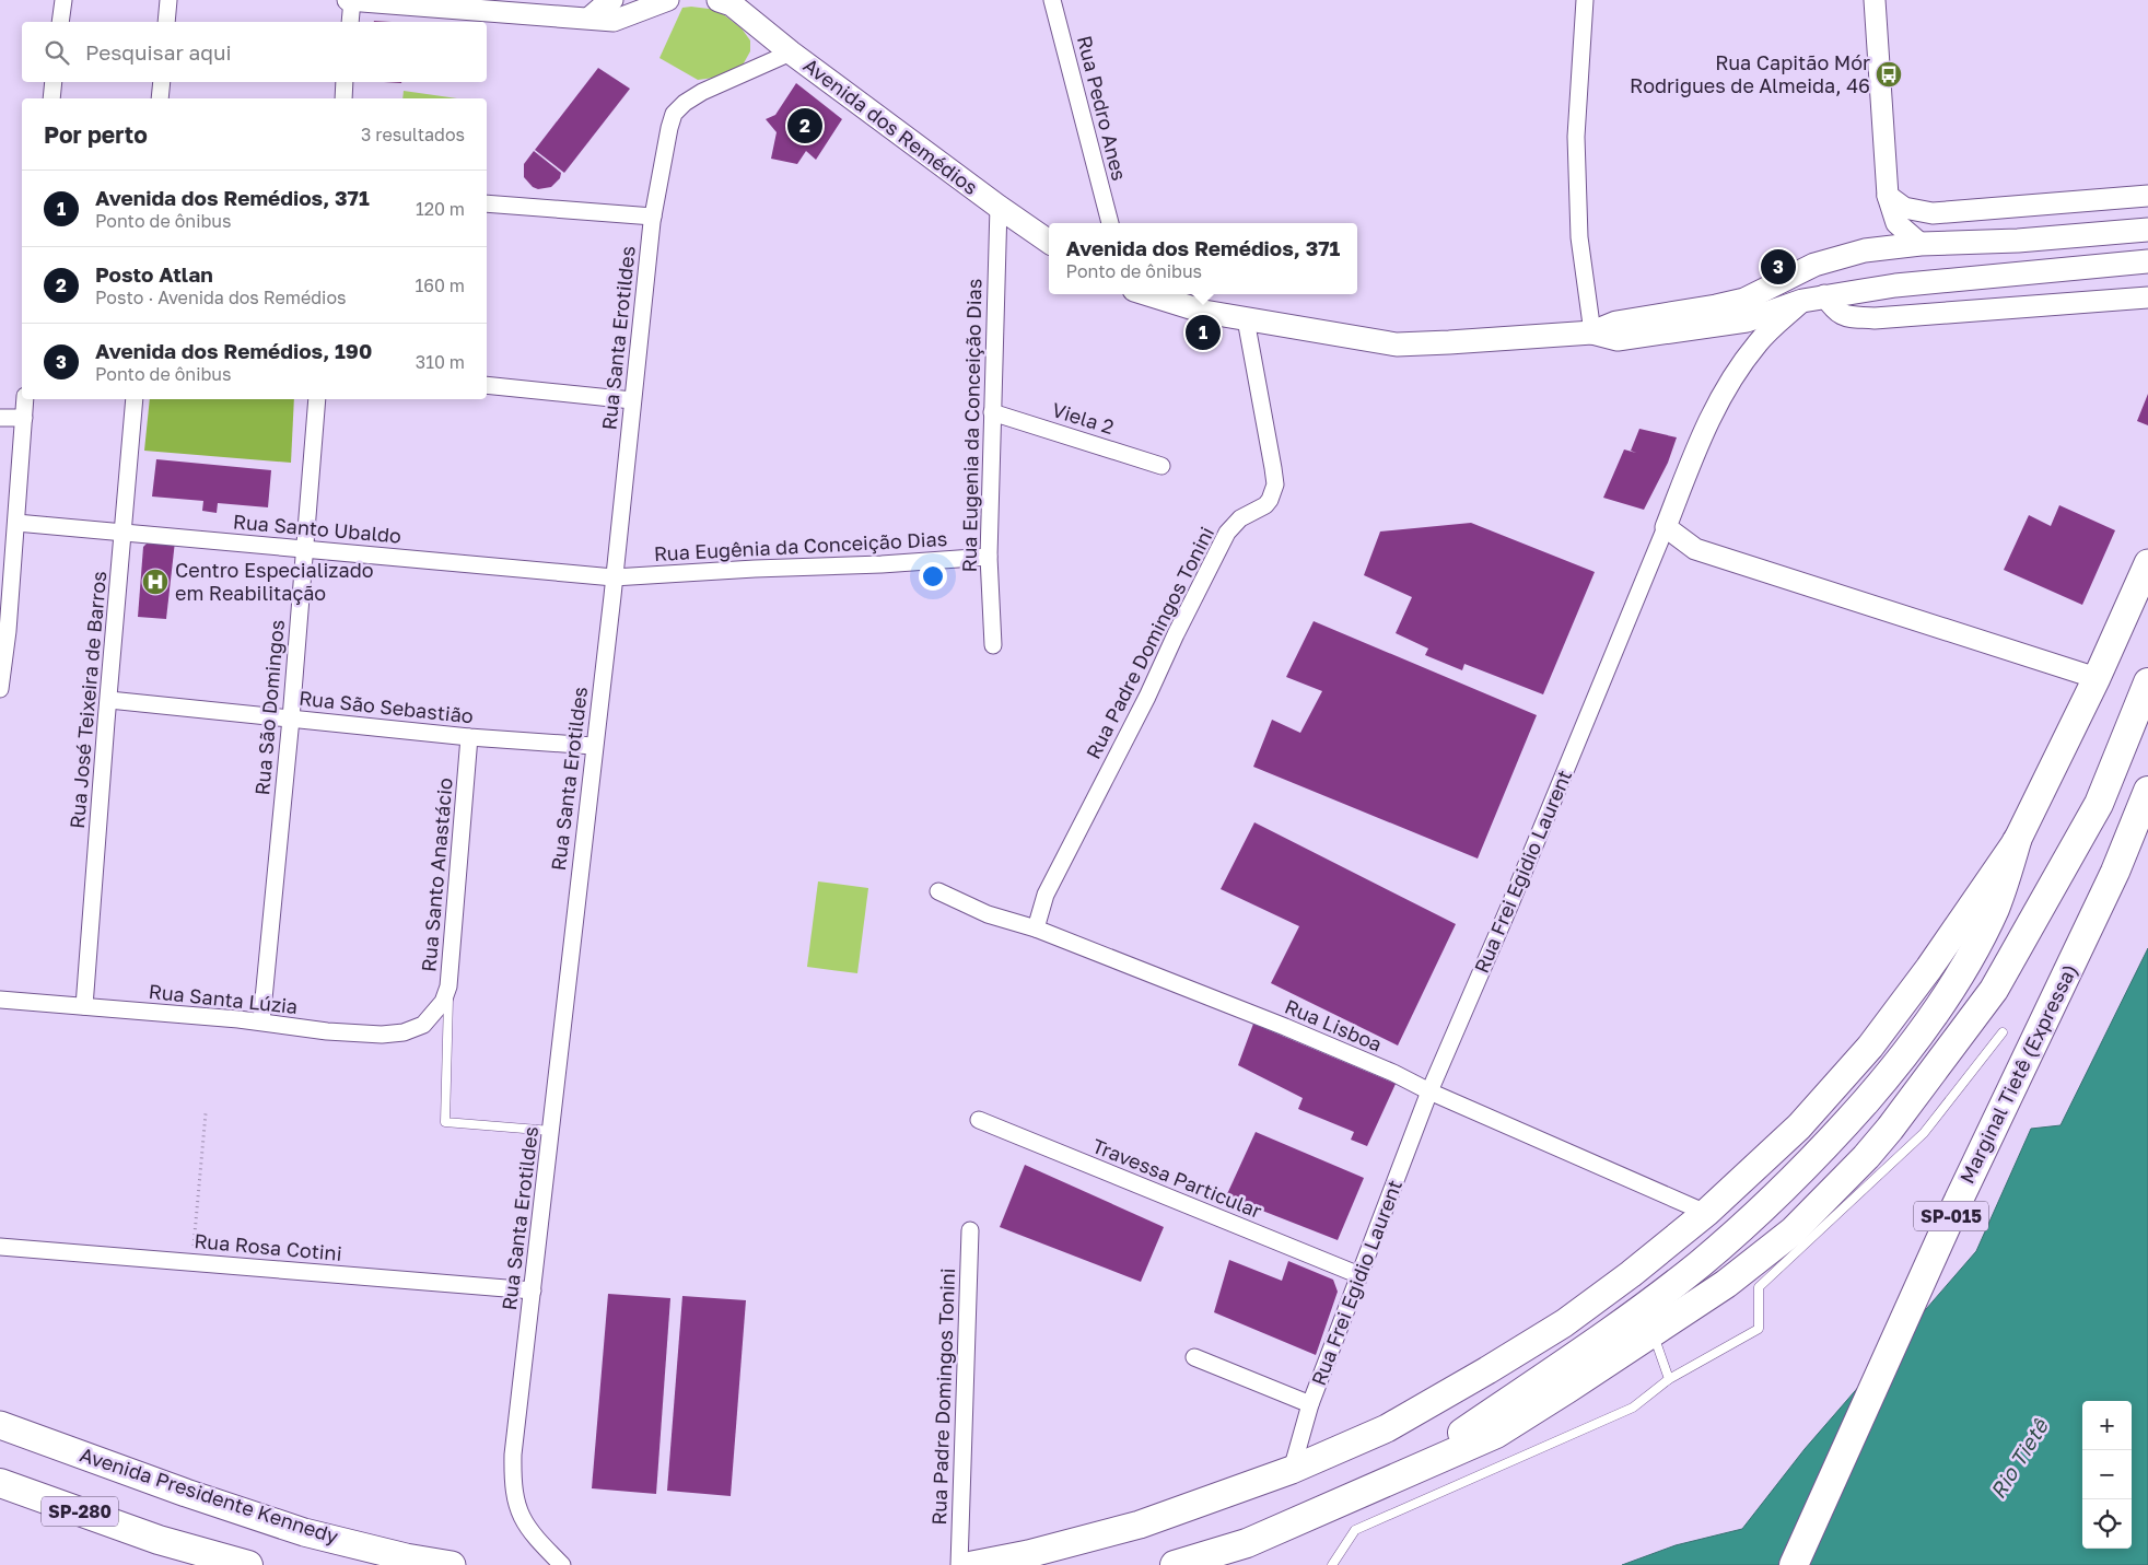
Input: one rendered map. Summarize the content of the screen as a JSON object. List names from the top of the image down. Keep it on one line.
{"streets":{"highway":["Marginal Tietê (Expressa)","SP-015","Avenida Presidente Kennedy","SP-280"],"main road":["Avenida dos Remédios"],"street":["Rua Pedro Anes","Rua Santa Erotildes","Viela 2","Rua Eugenia da Conceição Dias","Rua Santo Ubaldo","Rua Eugênia da Conceição Dias","Rua Padre Domingos Tonini","Rua José Teixeira de Barros","Rua São Domingos","Rua São Sebastião","Rua Frei Egidio Laurent","Rua Santo Anastácio","Rua Santa Lúzia","Rua Lisboa","Travessa Particular","Rua Rosa Cotini"]},"crossings":[["Avenida dos Remédios","Rua Santa Erotildes"],["Avenida dos Remédios","Rua Eugenia da Conceição Dias"],["Rua Santa Erotildes","Rua Santo Ubaldo"],["Rua Santa Erotildes","Rua Eugênia da Conceição Dias"],["Rua Santa Erotildes","Rua São Sebastião"],["Rua Santa Erotildes","Rua Rosa Cotini"],["Viela 2","Rua Eugenia da Conceição Dias"],["Rua Eugenia da Conceição Dias","Rua Eugênia da Conceição Dias"],["Rua Santo Ubaldo","Rua Eugênia da Conceição Dias"],["Rua Santo Ubaldo","Rua José Teixeira de Barros"],["Rua Santo Ubaldo","Rua São Domingos"],["Rua Padre Domingos Tonini","Rua Lisboa"],["Rua José Teixeira de Barros","Rua São Sebastião"],["Rua José Teixeira de Barros","Rua Santa Lúzia"],["Rua São Domingos","Rua São Sebastião"],["Rua São Domingos","Rua Santa Lúzia"],["Rua São Sebastião","Rua Santo Anastácio"],["Rua Frei Egidio Laurent","Rua Lisboa"],["Rua Frei Egidio Laurent","Travessa Particular"],["Rua Santo Anastácio","Rua Santa Lúzia"]],"water":["Rio Tietê"],"places":{"bus stop":["Rua Capitão Mór Rodrigues de Almeida, 46"],"hospital":["Centro Especializado em Reabilitação"]},"page":{"search":"Pesquisar aqui","heading":["Por perto","3 resultados"],"pins":["2","3","1"],"list":[{"mark":"1","name":"Avenida dos Remédios, 371","note":"Ponto de ônibus","value":"120 m"},{"mark":"2","name":"Posto Atlan","note":"Posto · Avenida dos Remédios","value":"160 m"},{"mark":"3","name":"Avenida dos Remédios, 190","note":"Ponto de ônibus","value":"310 m"}],"popup":["Avenida dos Remédios, 371","Ponto de ônibus"],"map_buttons":["+","−"]}}
